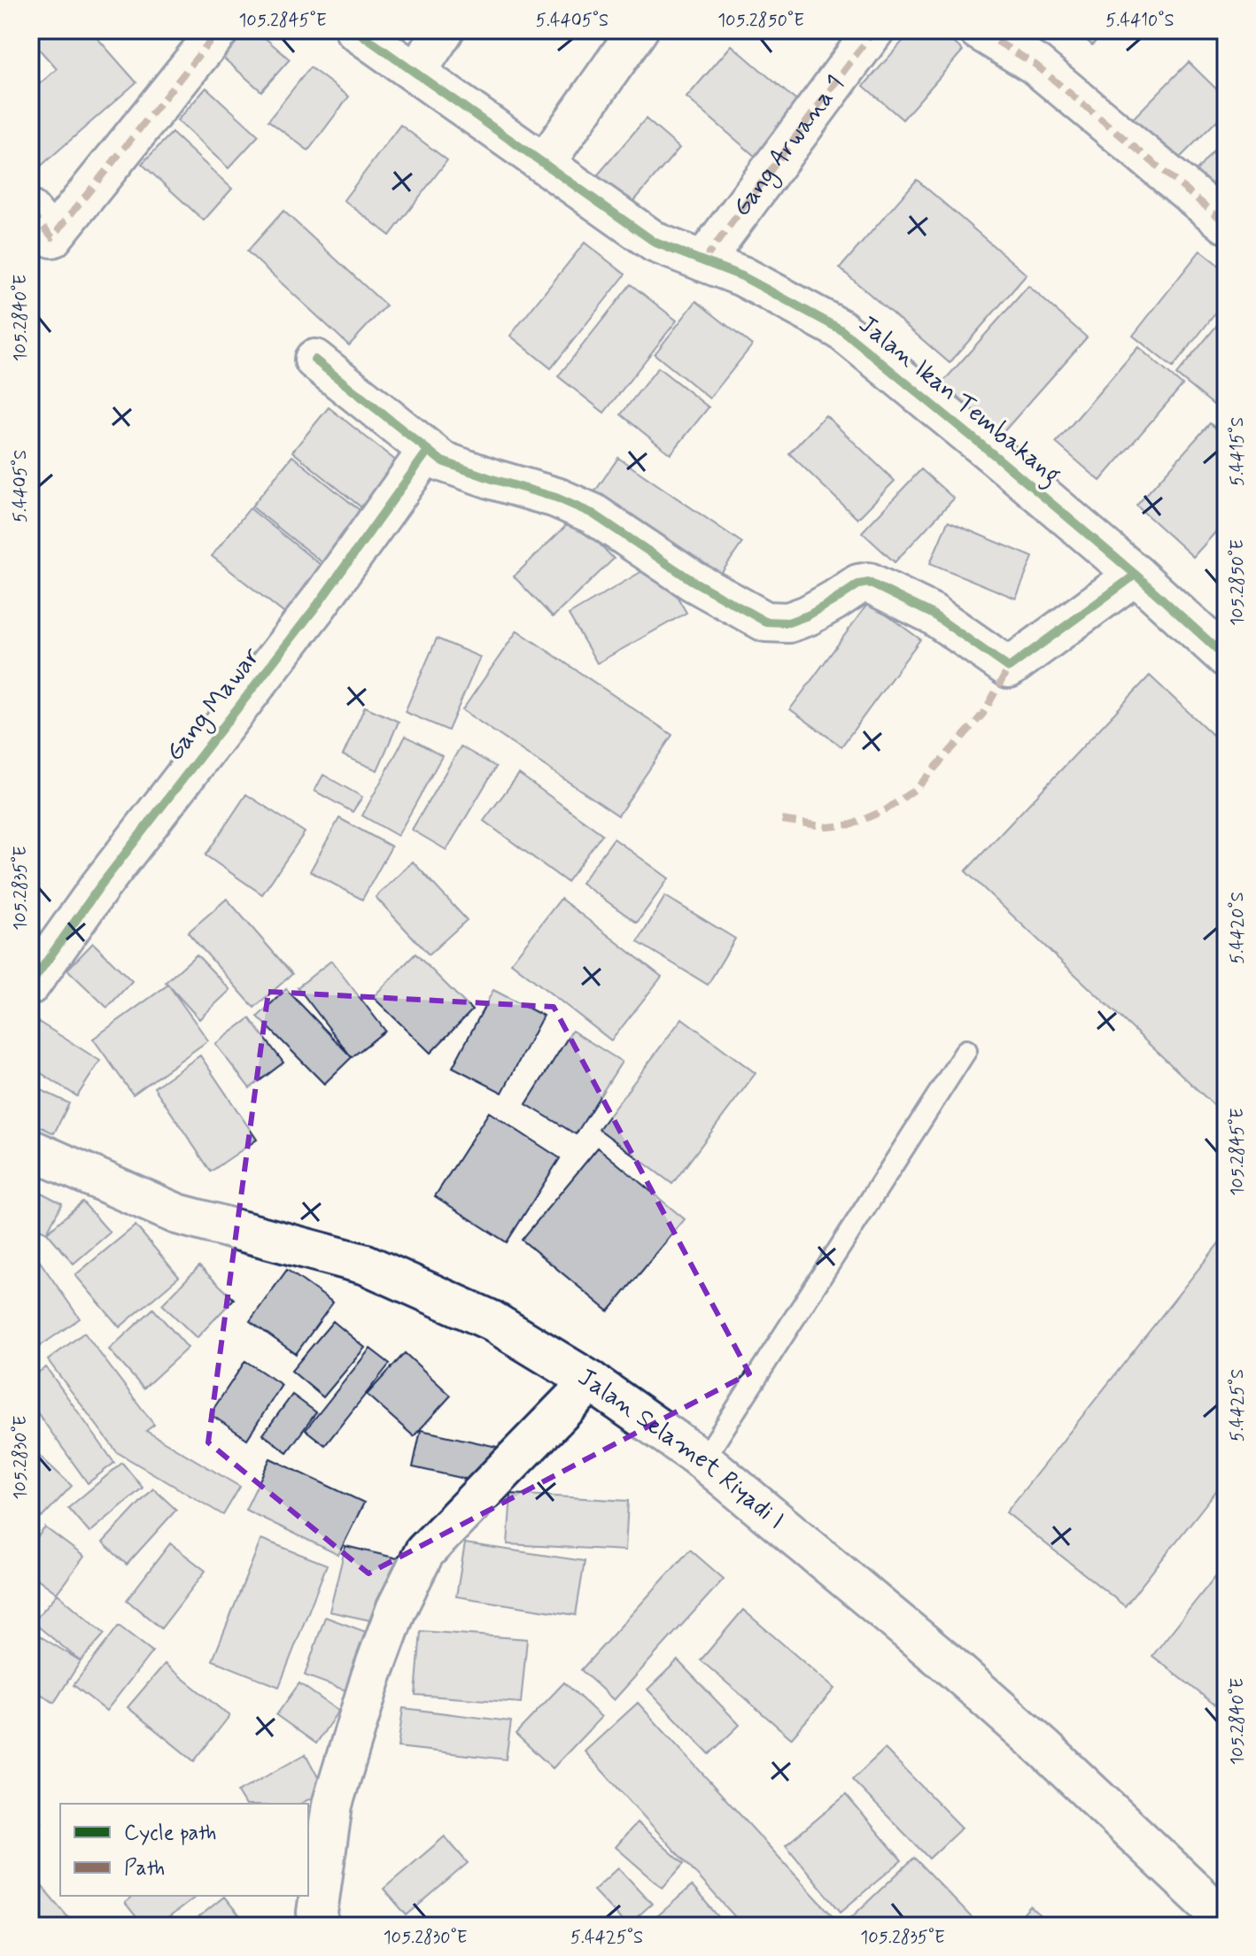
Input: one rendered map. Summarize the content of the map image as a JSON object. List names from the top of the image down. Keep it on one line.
{"streets":{"street":["Gang Arwana 1","Jalan Ikan Tembakang","Gang Mawar","Jalan Selamet Riyadi I"]},"crossings":[["Gang Arwana 1","Jalan Ikan Tembakang"]],"legend":["Cycle path","Path"],"coordinates":["105.2845°E","5.4405°S","105.2850°E","5.4410°S","105.2840°E","5.4415°S","105.2835°E","5.4420°S","5.4425°S","105.2830°E"]}
